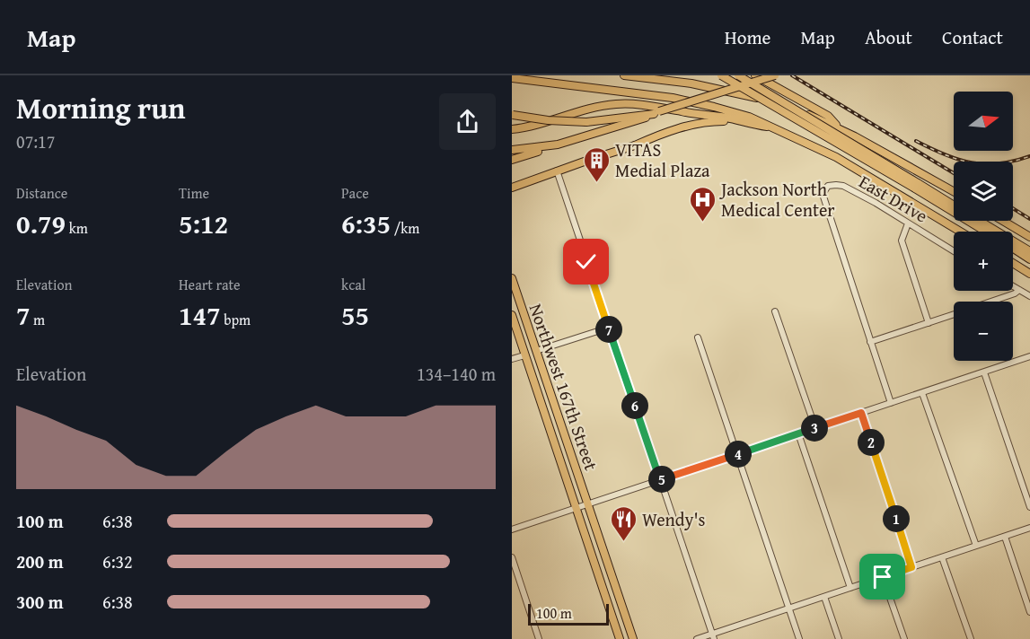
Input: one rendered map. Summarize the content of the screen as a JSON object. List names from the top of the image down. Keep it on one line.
{"streets":{"main road":["Northwest 167th Street"],"street":["East Drive"]},"places":{"building":["VITAS Medial Plaza"],"hospital":["Jackson North Medical Center"],"restaurant":["Wendy's"]},"scale_bar":"100 m","north":"right","page":{"header":"Map","nav":["Home","Map","About","Contact"],"heading":["Morning run","07:17"],"map_buttons":["+","−"],"stats":[["Distance","0.79 km"],["Time","5:12"],["Pace","6:35 /km"],["Elevation","7 m"],["Heart rate","147 bpm"],["kcal","55"]],"pins":["7","6","3","2","4","5","1"],"chart":["Elevation","134–140 m"],"list":[{"name":"100 m","note":"6:38"},{"name":"200 m","note":"6:32"},{"name":"300 m","note":"6:38"}],"scale":"100 m"}}
